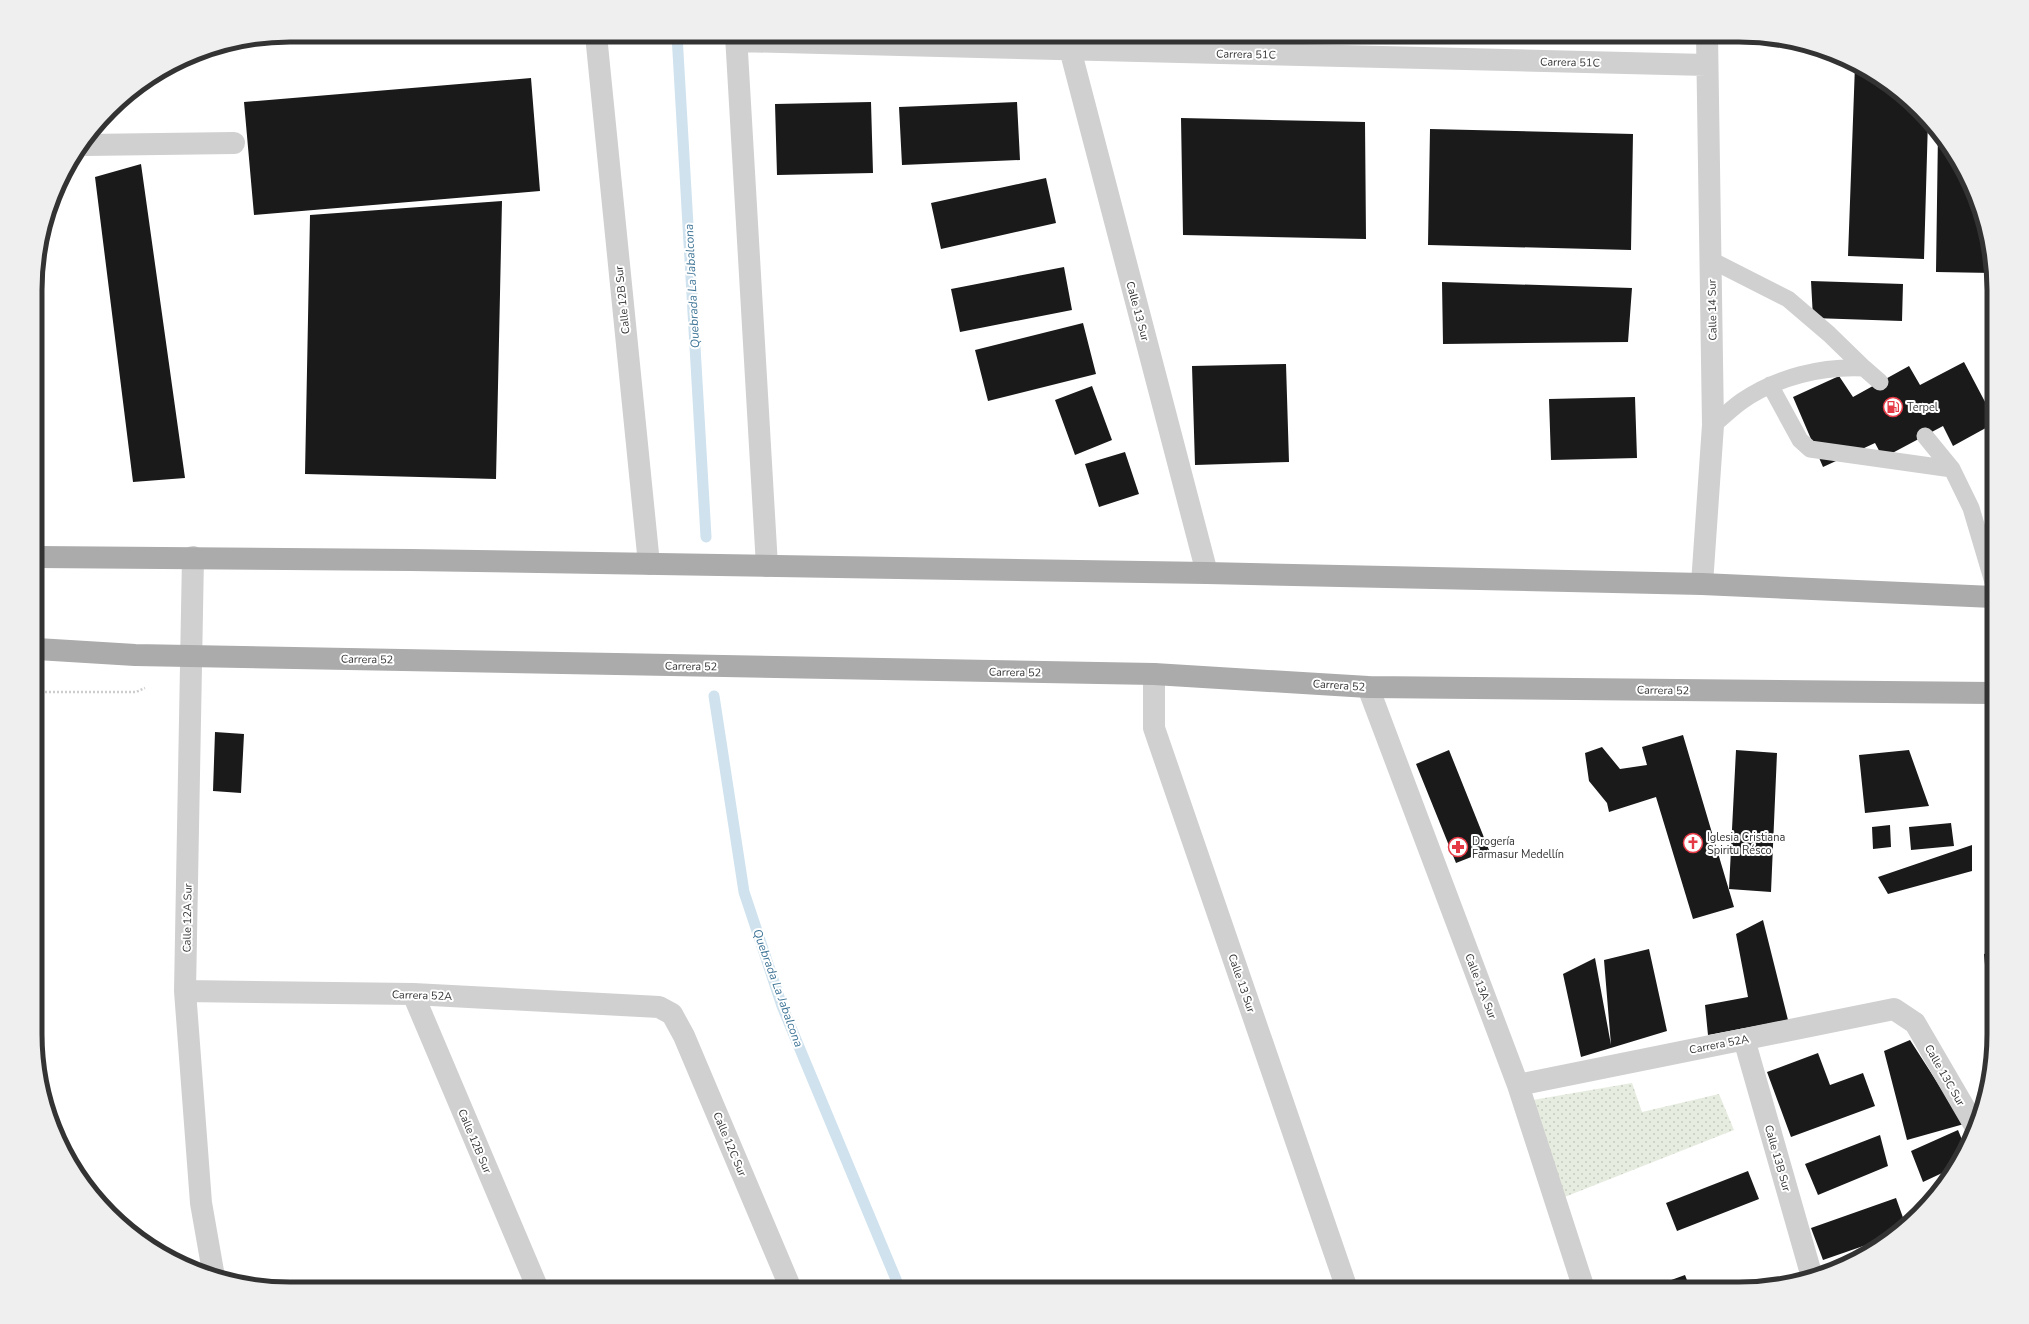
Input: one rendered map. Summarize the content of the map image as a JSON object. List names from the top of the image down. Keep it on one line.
{"streets":{"main road":["Carrera 52"],"street":["Carrera 51C","Calle 12B Sur","Calle 14 Sur","Calle 13 Sur","Calle 12A Sur","Calle 13A Sur","Carrera 52A","Calle 13C Sur","Calle 12C Sur","Calle 13B Sur"]},"crossings":[["Carrera 51C","Calle 14 Sur"],["Carrera 51C","Calle 13 Sur"],["Calle 12B Sur","Carrera 52A"],["Calle 13 Sur","Carrera 52"],["Carrera 52","Calle 12A Sur"],["Carrera 52","Calle 13A Sur"],["Calle 12A Sur","Carrera 52A"],["Calle 13A Sur","Carrera 52A"],["Carrera 52A","Calle 13C Sur"],["Carrera 52A","Calle 12C Sur"],["Carrera 52A","Calle 13B Sur"]],"water":["Quebrada La Jabalcona"],"places":{"fuel station":["Terpel"],"church":["Iglesia Cristiana Spiritu Résco"],"pharmacy":["Drogería Farmasur Medellín"]}}
